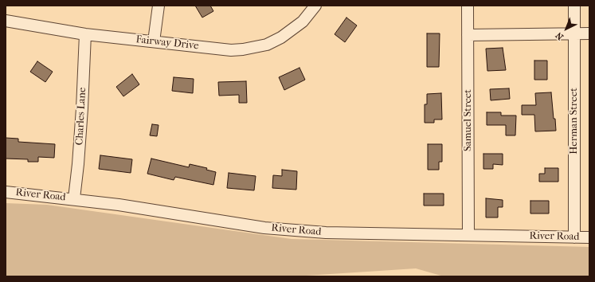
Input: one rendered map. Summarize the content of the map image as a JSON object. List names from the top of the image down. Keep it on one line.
{"streets":{"street":["Fairway Drive","Charles Lane","Samuel Street","Herman Street","River Road"]},"crossings":[["Fairway Drive","Charles Lane"],["Charles Lane","River Road"],["Samuel Street","River Road"],["Herman Street","River Road"]],"north":"bottom left"}
